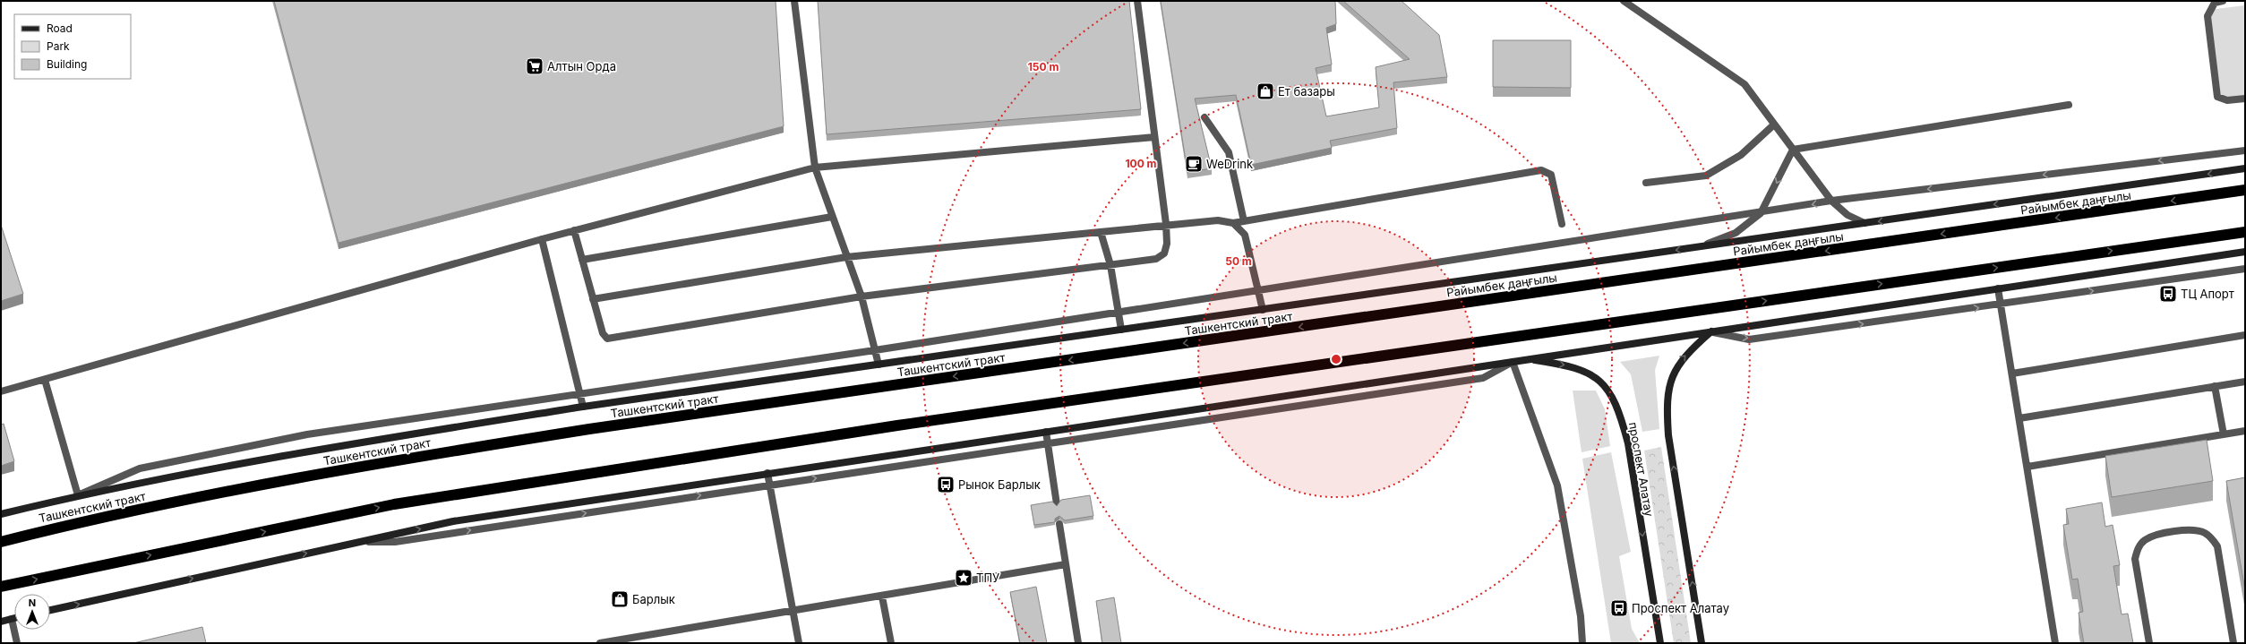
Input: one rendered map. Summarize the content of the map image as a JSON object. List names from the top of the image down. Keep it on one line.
{"streets":{"highway":["Райымбек даңғылы","Ташкентский тракт"],"main road":["проспект Алатау"]},"crossings":[["Райымбек даңғылы","Ташкентский тракт"]],"one_way":["проспект Алатау"],"places":{"supermarket":["Алтын Орда"],"shop":["Ет базары","Барлык"],"cafe":["WeDrink"],"bus stop":["ТЦ Апорт","Рынок Барлык","Проспект Алатау"],"place":["ТПУ"]},"legend":["Road","Park","Building"],"north":"top","rings":["150 m","100 m","50 m"]}
